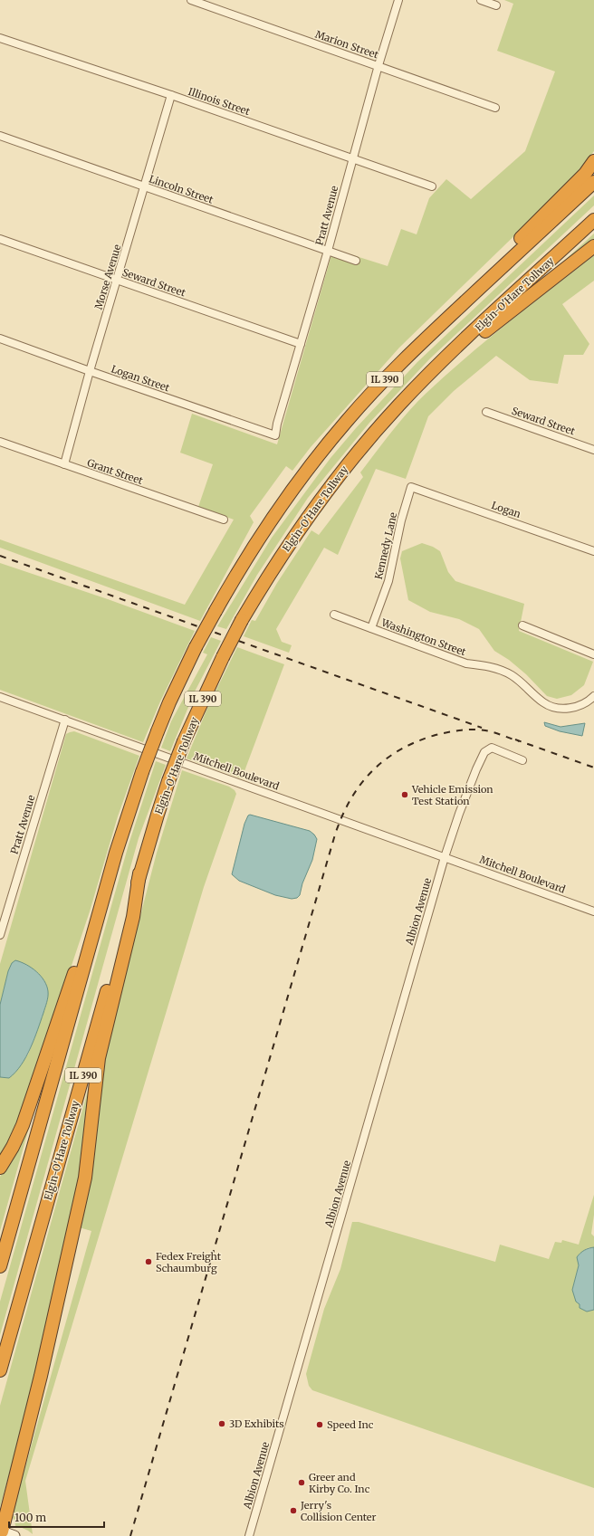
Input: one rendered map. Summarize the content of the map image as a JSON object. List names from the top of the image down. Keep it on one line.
{"streets":{"highway":["Elgin-O'Hare Tollway","IL 390"],"street":["Marion Street","Illinois Street","Lincoln Street","Pratt Avenue","Morse Avenue","Seward Street","Logan Street","Grant Street","Logan","Kennedy Lane","Washington Street","Mitchell Boulevard","Albion Avenue"]},"crossings":[["Marion Street","Pratt Avenue"],["Illinois Street","Pratt Avenue"],["Illinois Street","Morse Avenue"],["Lincoln Street","Pratt Avenue"],["Lincoln Street","Morse Avenue"],["Pratt Avenue","Seward Street"],["Pratt Avenue","Logan Street"],["Pratt Avenue","Mitchell Boulevard"],["Morse Avenue","Seward Street"],["Morse Avenue","Logan Street"],["Morse Avenue","Grant Street"],["Logan","Kennedy Lane"],["Kennedy Lane","Washington Street"],["Mitchell Boulevard","Albion Avenue"]],"places":["Vehicle Emission Test Station","Fedex Freight Schaumburg","3D Exhibits","Speed Inc","Greer and Kirby Co. Inc","Jerry's Collision Center"],"scale_bar":"100 m"}
